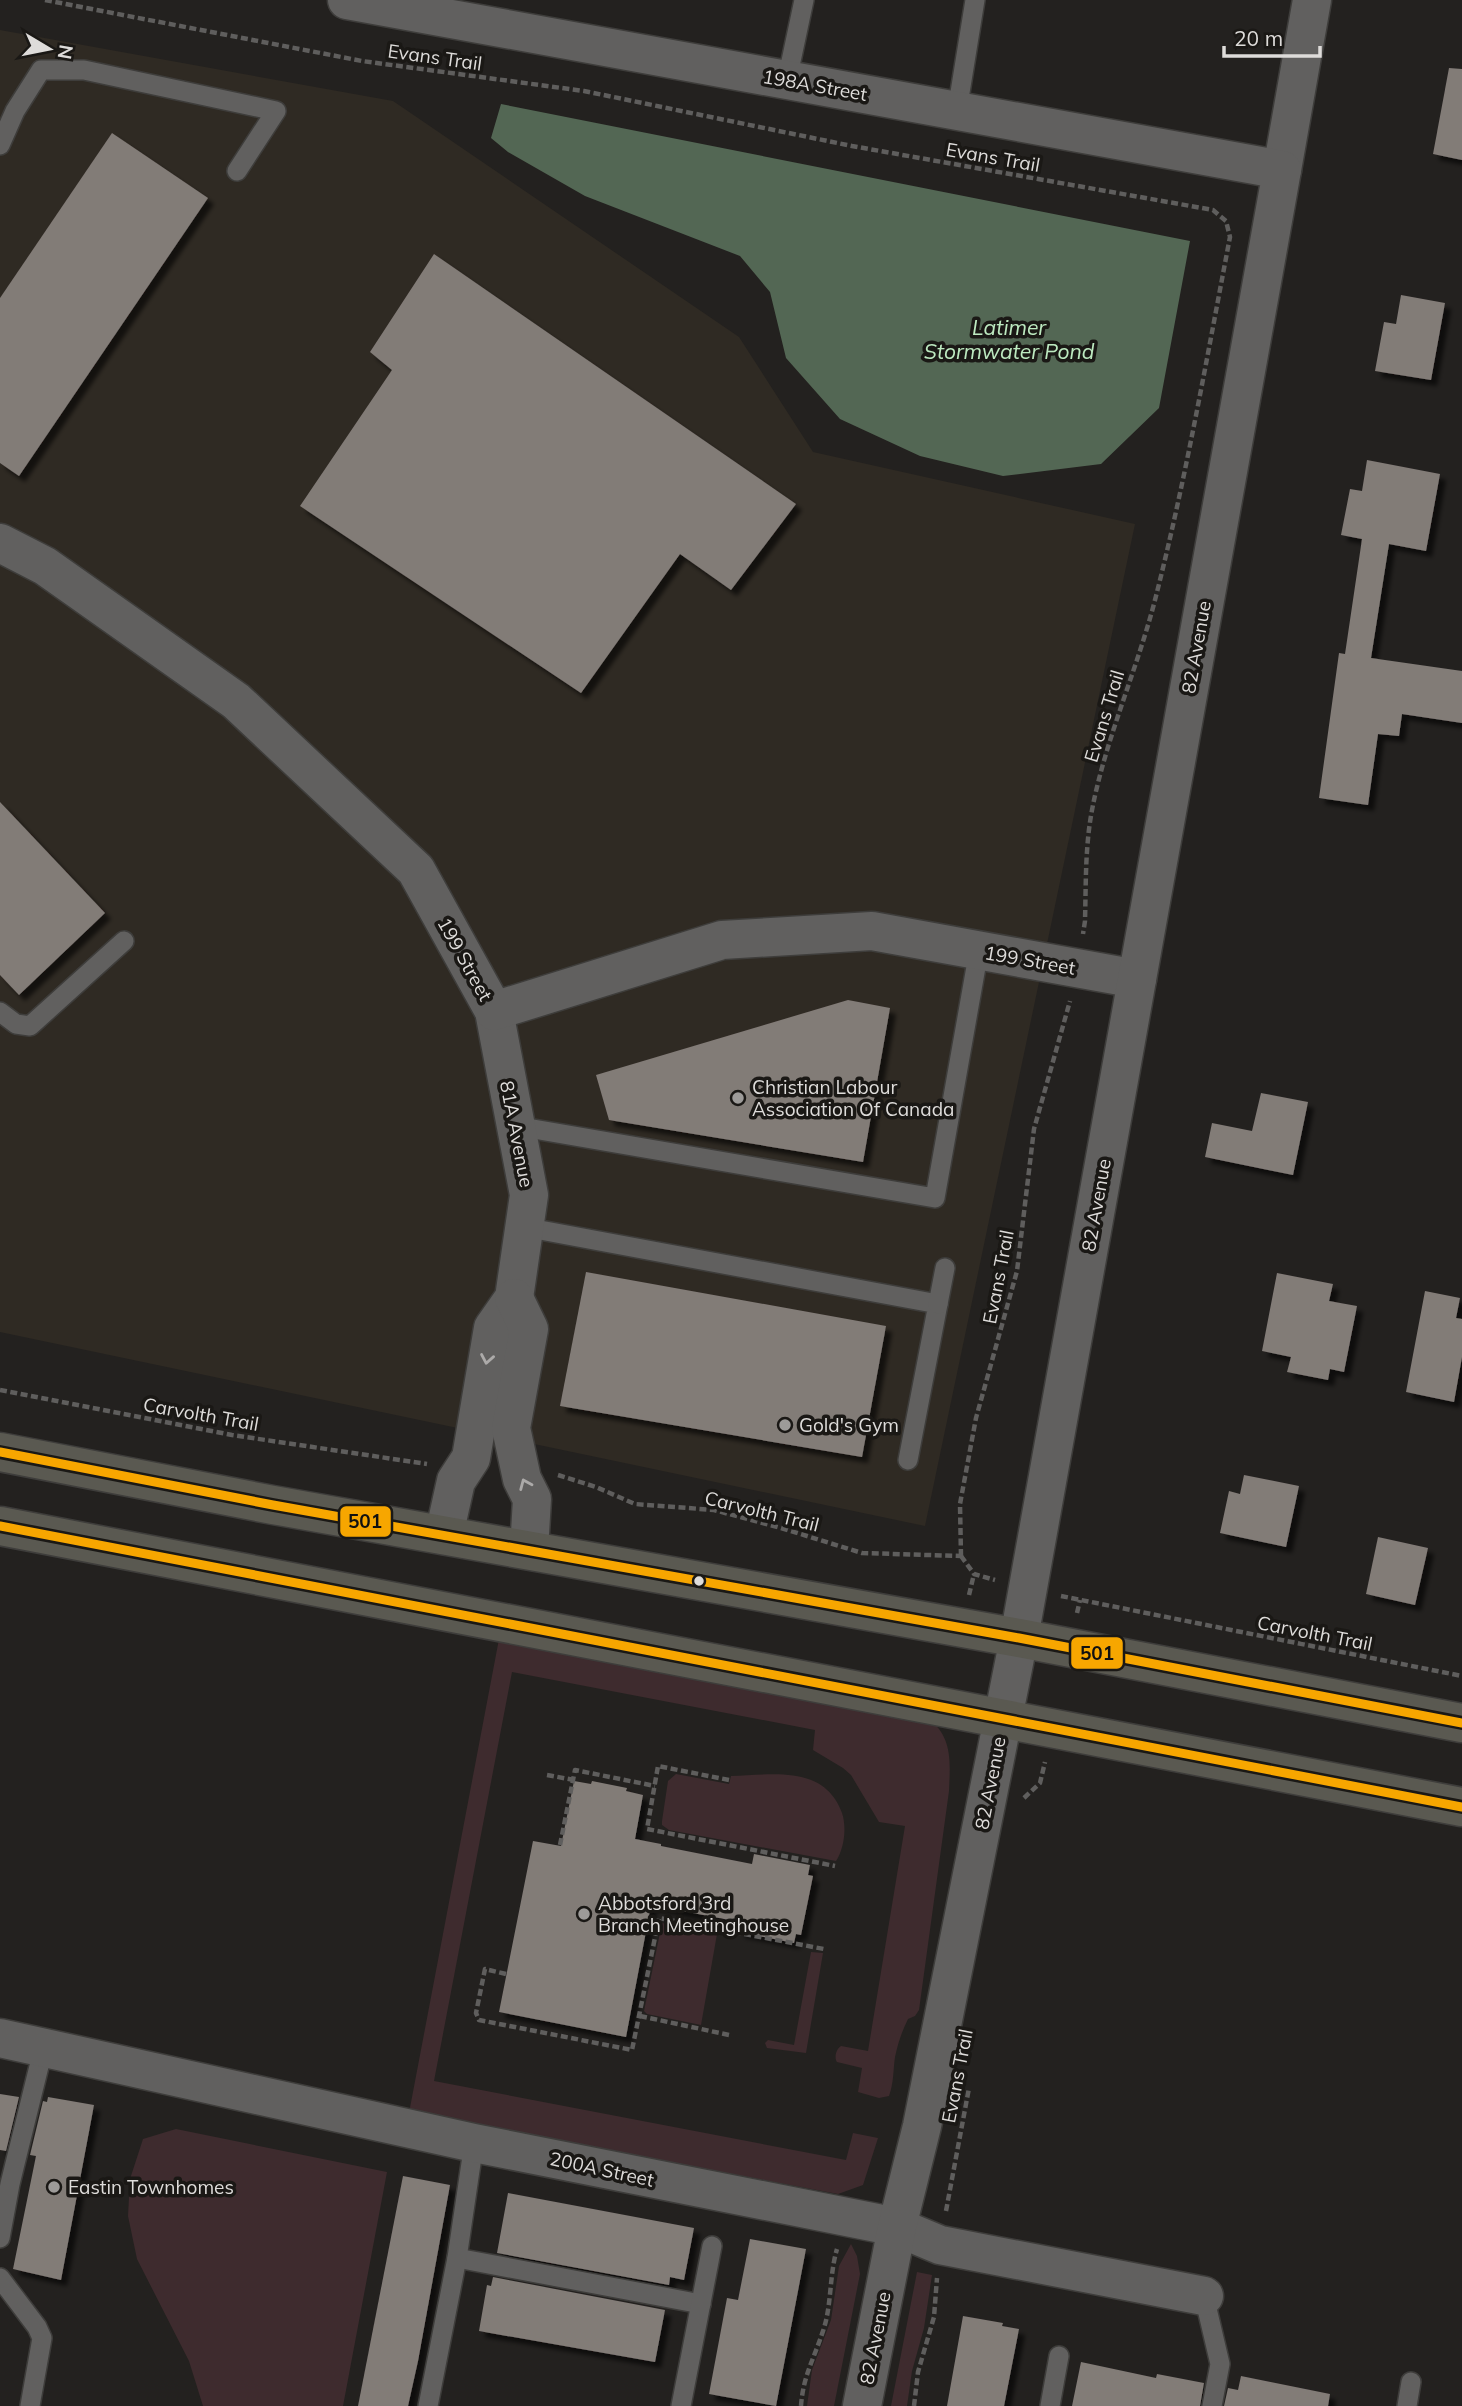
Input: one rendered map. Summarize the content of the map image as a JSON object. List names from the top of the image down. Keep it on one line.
{"streets":{"street":["198A Street","82 Avenue","199 Street","81A Avenue","200A Street"],"path":["Evans Trail","Carvolth Trail"]},"crossings":[["Evans Trail","Carvolth Trail"],["Evans Trail","200A Street"],["198A Street","82 Avenue"],["82 Avenue","199 Street"],["82 Avenue","200A Street"],["199 Street","81A Avenue"]],"water":["Latimer Stormwater Pond"],"places":["Christian Labour Association Of Canada","Gold's Gym","Abbotsford 3rd Branch Meetinghouse","Eastin Townhomes"],"lines":["transit line 501"],"scale_bar":"20 m","north":"right"}
